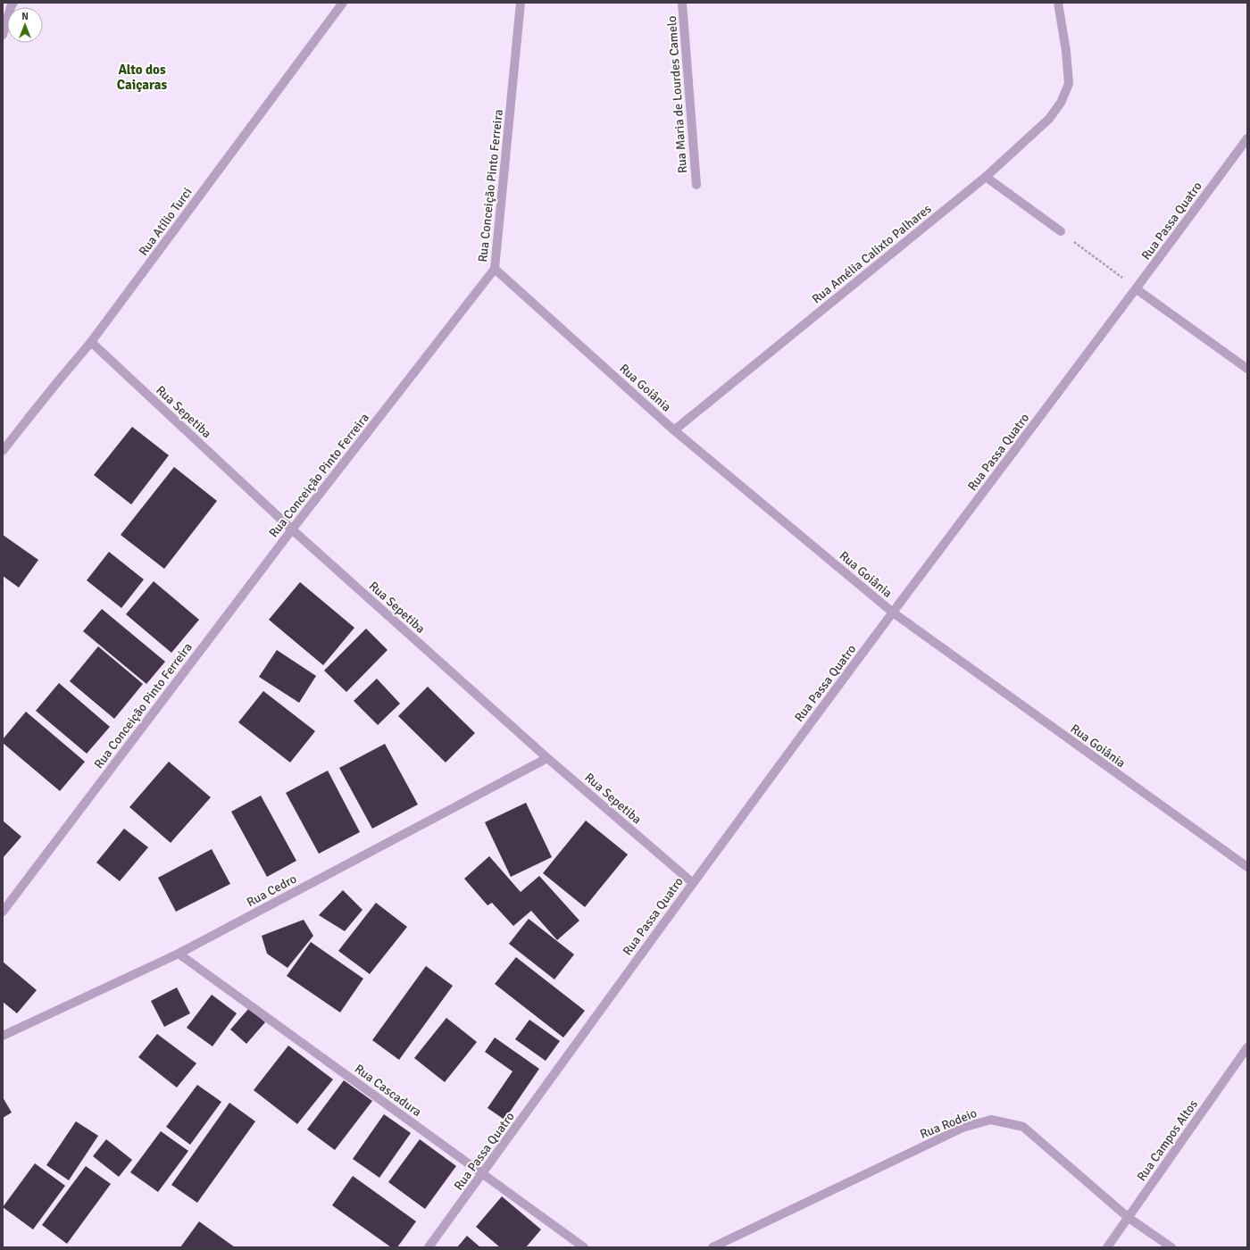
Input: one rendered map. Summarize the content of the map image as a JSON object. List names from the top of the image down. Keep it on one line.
{"streets":{"street":["Rua Maria de Lourdes Camelo","Rua Conceição Pinto Ferreira","Rua Passa Quatro","Rua Atílio Turci","Rua Amélia Calixto Palhares","Rua Goiânia","Rua Sepetiba","Rua Cedro","Rua Cascadura","Rua Rodeio","Rua Campos Altos"]},"crossings":[["Rua Conceição Pinto Ferreira","Rua Goiânia"],["Rua Conceição Pinto Ferreira","Rua Sepetiba"],["Rua Passa Quatro","Rua Goiânia"],["Rua Passa Quatro","Rua Sepetiba"],["Rua Passa Quatro","Rua Cascadura"],["Rua Atílio Turci","Rua Sepetiba"],["Rua Amélia Calixto Palhares","Rua Goiânia"],["Rua Sepetiba","Rua Cedro"],["Rua Cedro","Rua Cascadura"],["Rua Rodeio","Rua Campos Altos"]],"districts":["Alto dos Caiçaras"],"north":"top"}
